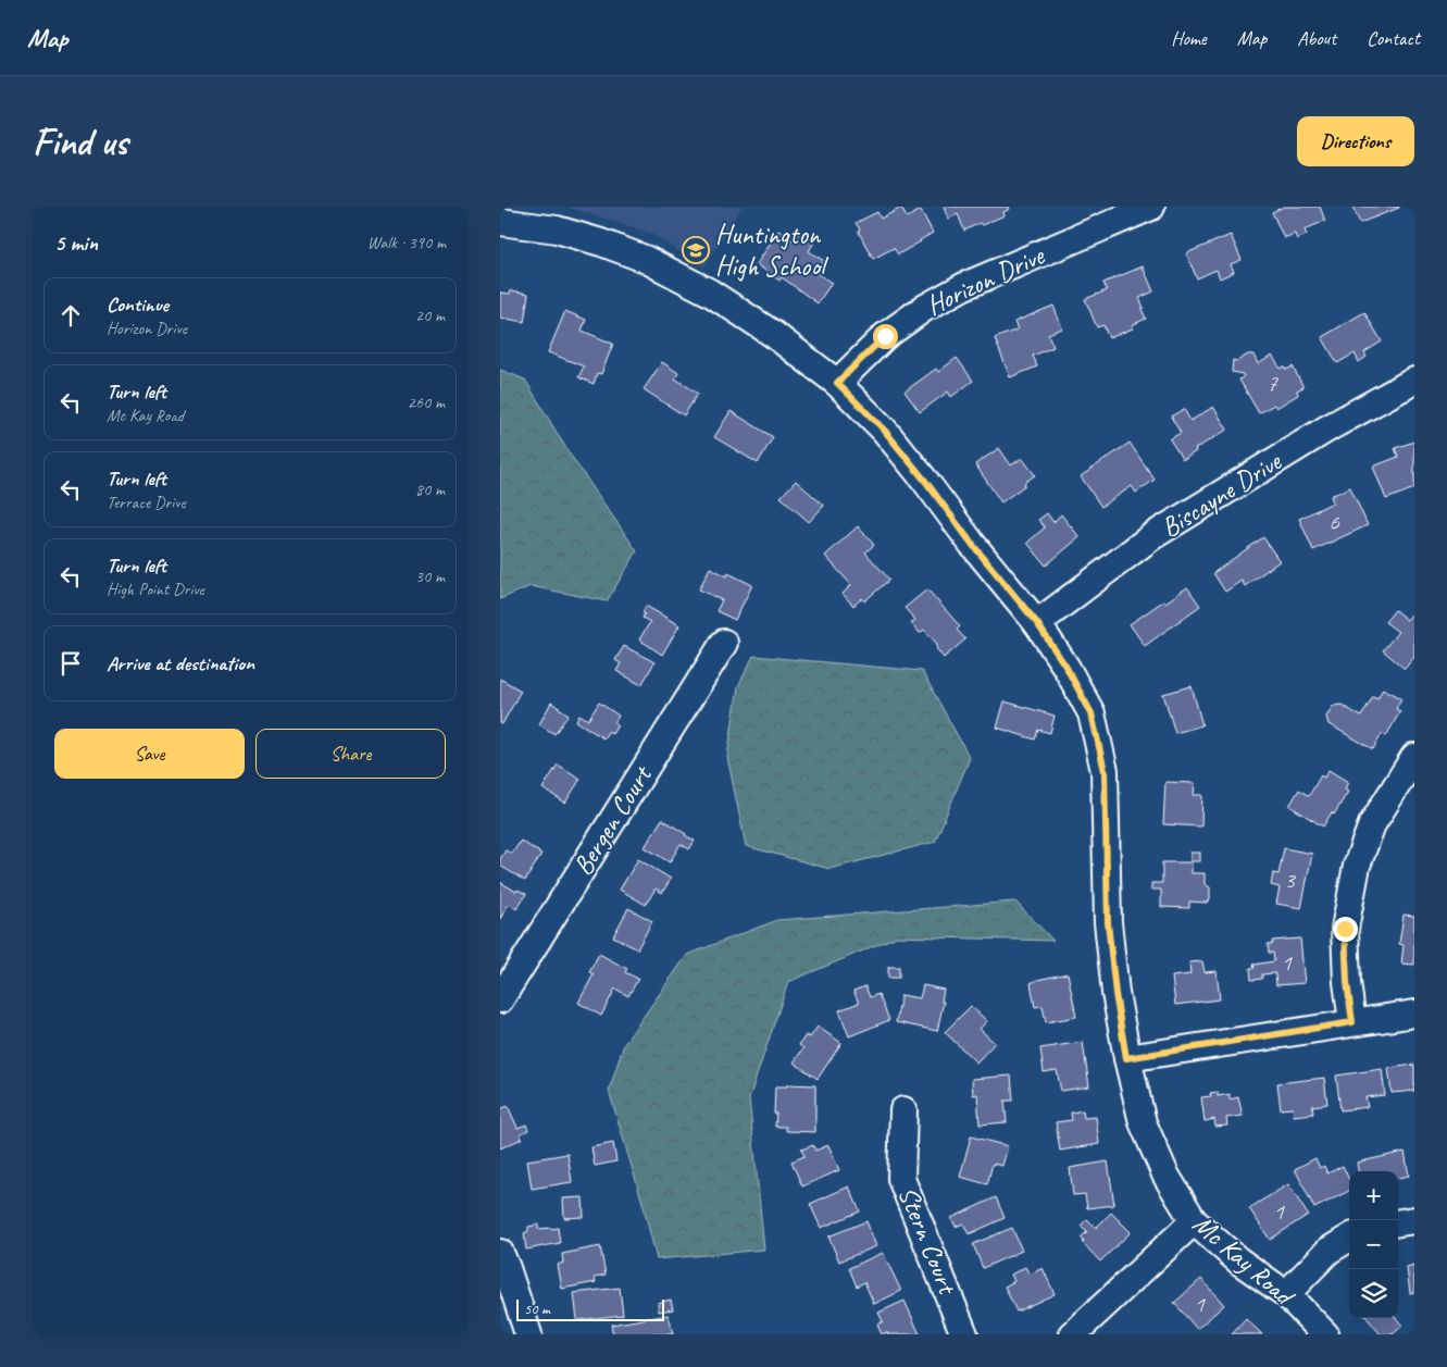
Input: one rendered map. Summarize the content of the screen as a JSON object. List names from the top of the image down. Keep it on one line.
{"streets":{"street":["Horizon Drive","Biscayne Drive","Bergen Court","Stern Court","Mc Kay Road"]},"crossings":[["Horizon Drive","Mc Kay Road"],["Biscayne Drive","Mc Kay Road"]],"places":{"school or university":["Huntington High School"]},"house_numbers":["7","6","3","1","1","1"],"scale_bar":"50 m","page":{"header":"Map","nav":["Home","Map","About","Contact"],"buttons":["Directions",["Save","Share"]],"title":"Find us","heading":["5 min","Walk · 390 m"],"list":[["Continue","Horizon Drive","20 m"],["Turn left","Mc Kay Road","260 m"],["Turn left","Terrace Drive","80 m"],["Turn left","High Point Drive","30 m"],"Arrive at destination"],"map_buttons":["+","−"],"scale":"50 m"}}
